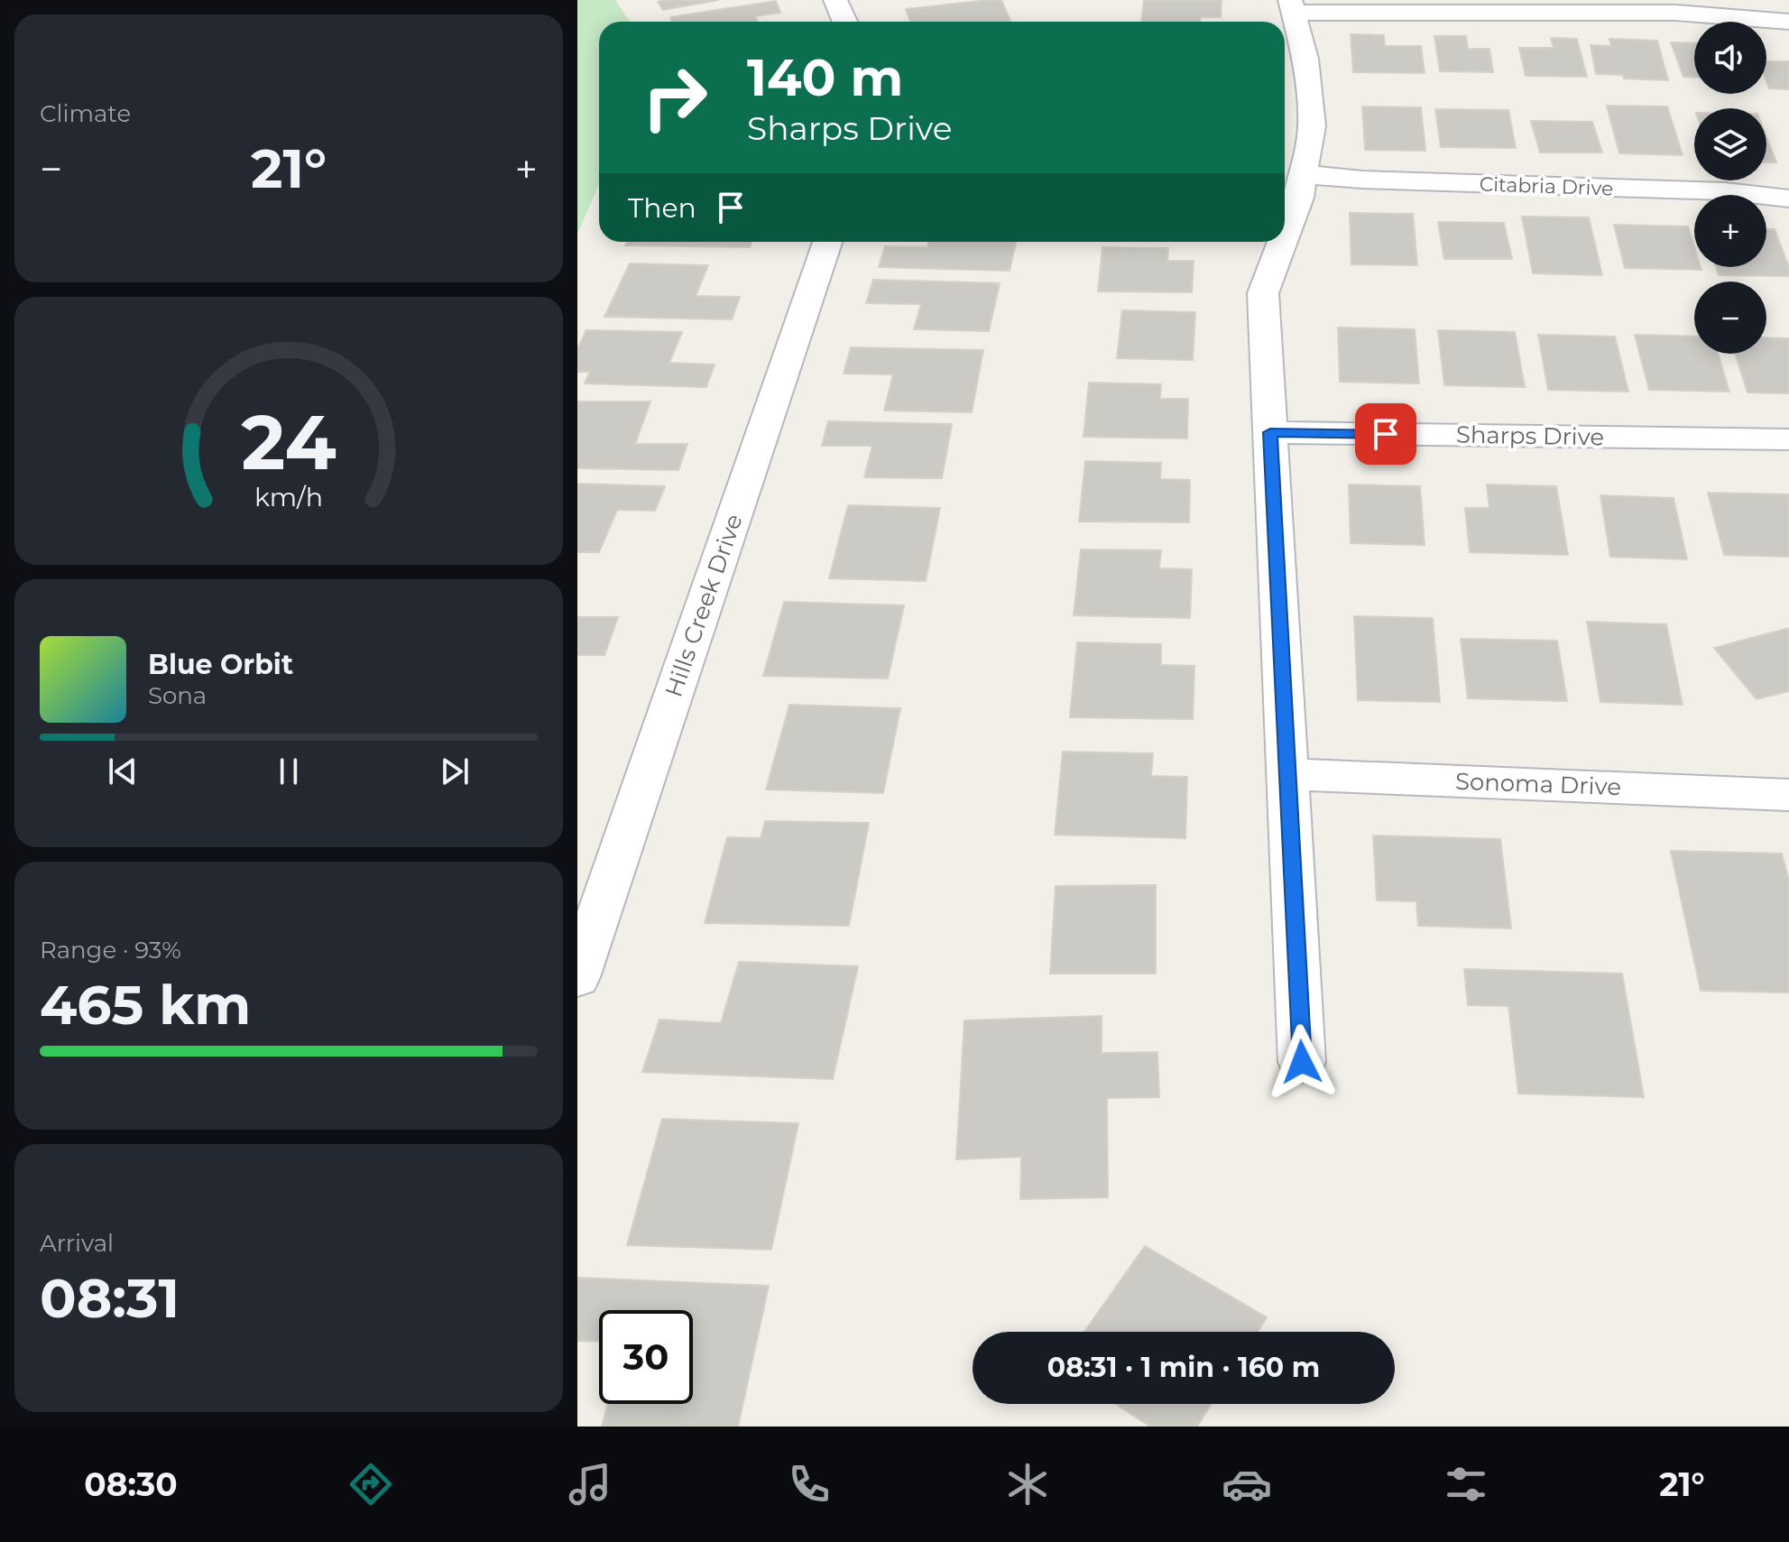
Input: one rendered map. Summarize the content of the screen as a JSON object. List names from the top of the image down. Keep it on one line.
{"streets":{"street":["Citabria Drive","Sharps Drive","Hills Creek Drive","Sonoma Drive"]},"page":{"tile":["Climate",["Range · 93%","465 km"],["Arrival","08:31"]],"map_buttons":["+","−"],"turn":["140 m","Sharps Drive"],"heat":["−","21°","+"],"then":"Then","song":["Blue Orbit","Sona"],"limit":"30","trip":"08:31 · 1 min · 160 m","tabs":["08:30","21°"],"gauge":["24","km/h"]}}
